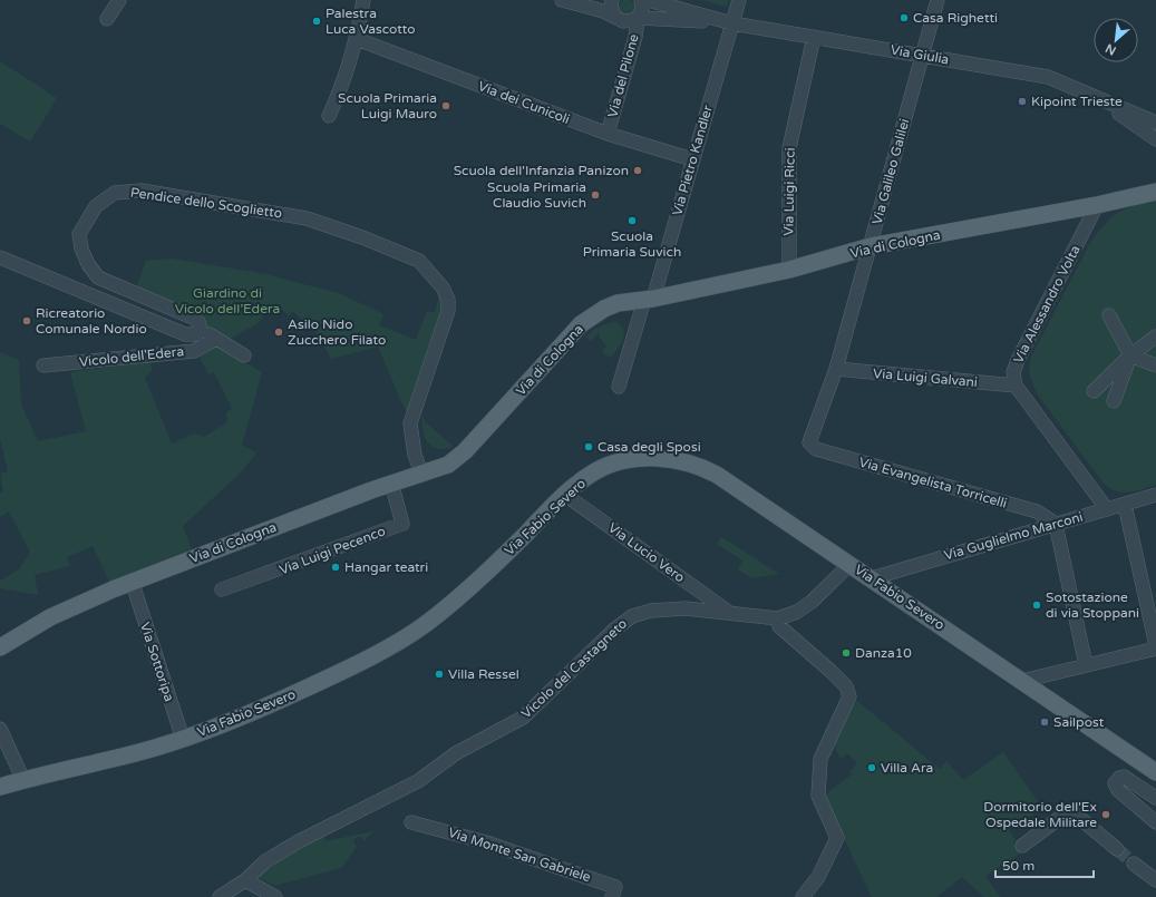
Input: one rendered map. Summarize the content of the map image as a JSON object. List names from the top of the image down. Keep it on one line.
{"streets":{"main road":["Via di Cologna","Via Fabio Severo"],"street":["Via Giulia","Via del Pilone","Via dei Cunicoli","Via Pietro Kandler","Via Galileo Galilei","Via Luigi Ricci","Pendice dello Scoglietto","Via Alessandro Volta","Vicolo dell'Edera","Via Luigi Galvani","Via Evangelista Torricelli","Via Guglielmo Marconi","Via Luigi Pecenco","Via Lucio Vero","Via Sottoripa","Vicolo del Castagneto","Via Monte San Gabriele"]},"crossings":[["Via Giulia","Via del Pilone"],["Via Giulia","Via Pietro Kandler"],["Via Giulia","Via Galileo Galilei"],["Via Giulia","Via Luigi Ricci"],["Via del Pilone","Via dei Cunicoli"],["Via dei Cunicoli","Via Pietro Kandler"],["Via Pietro Kandler","Via di Cologna"],["Via Galileo Galilei","Via di Cologna"],["Via Galileo Galilei","Via Luigi Galvani"],["Via Galileo Galilei","Via Evangelista Torricelli"],["Via Luigi Ricci","Via di Cologna"],["Pendice dello Scoglietto","Via di Cologna"],["Via di Cologna","Via Alessandro Volta"],["Via di Cologna","Via Luigi Pecenco"],["Via di Cologna","Via Sottoripa"],["Via Alessandro Volta","Via Luigi Galvani"],["Via Evangelista Torricelli","Via Guglielmo Marconi"],["Via Fabio Severo","Via Guglielmo Marconi"],["Via Fabio Severo","Via Lucio Vero"],["Via Fabio Severo","Via Sottoripa"],["Via Fabio Severo","Vicolo del Castagneto"],["Via Lucio Vero","Vicolo del Castagneto"]],"parks":["Giardino di Vicolo dell’Edera"],"places":["Casa Righetti","Palestra Luca Vascotto","Kipoint Trieste","Scuola Primaria Luigi Mauro","Scuola dell'Infanzia Panizon","Scuola Primaria Claudio Suvich","Scuola Primaria Suvich","Ricreatorio Comunale Nordio","Asilo Nido Zucchero Filato","Casa degli Sposi","Hangar teatri","Sotostazione di via Stoppani","Danza10","Villa Ressel","Sailpost","Villa Ara","Dormitorio dell'Ex Ospedale Militare"],"scale_bar":"50 m","north":"bottom left"}
